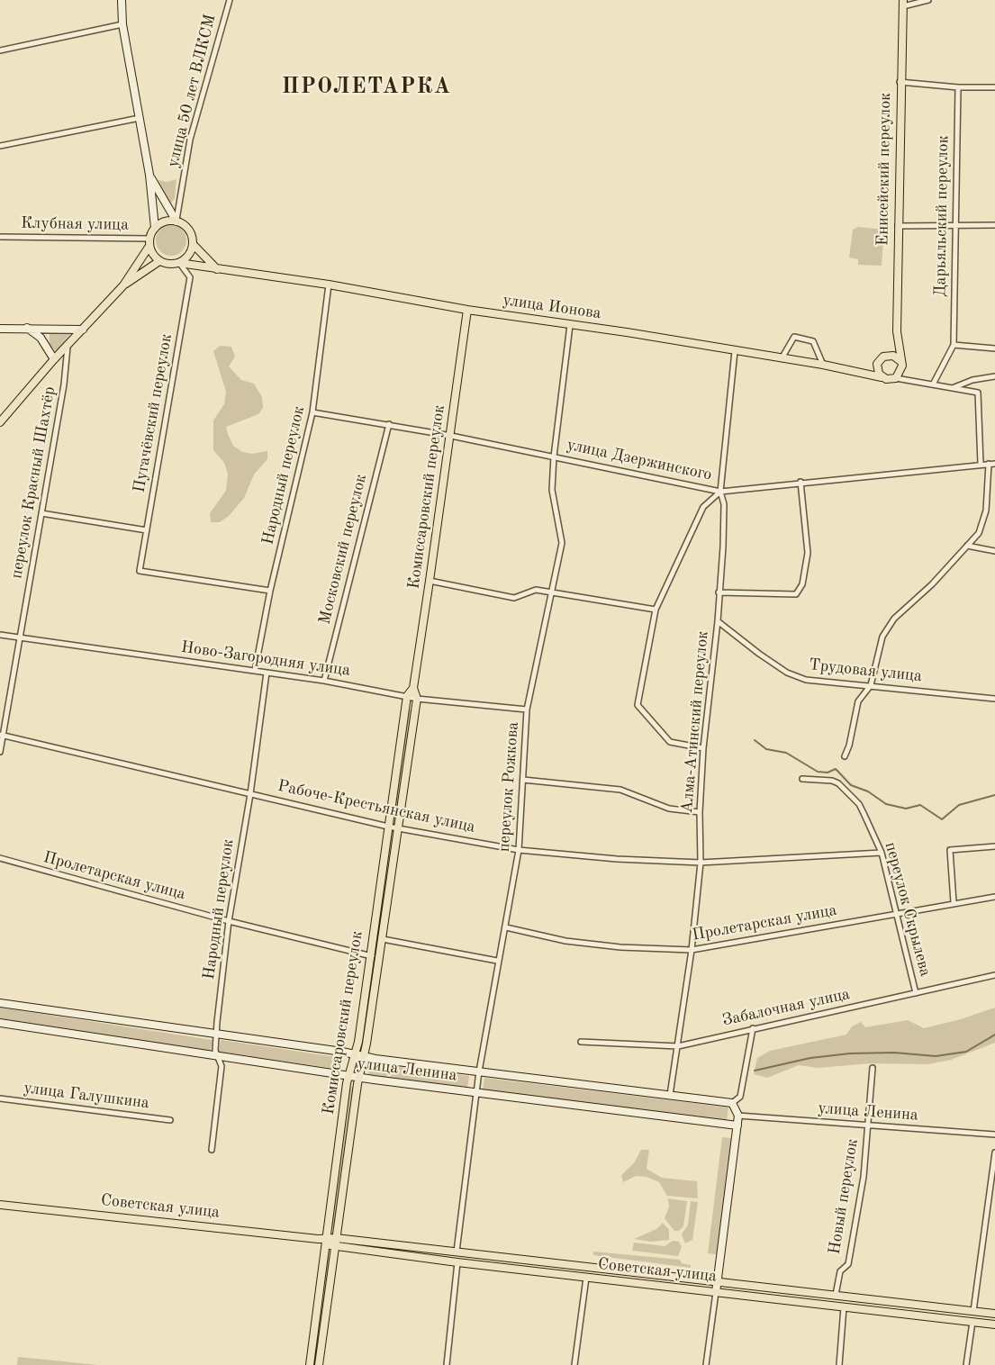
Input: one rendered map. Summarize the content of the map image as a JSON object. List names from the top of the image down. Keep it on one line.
{"streets":{"main road":["Енисейский переулок","улица Ионова","Комиссаровский переулок","улица Ленина","Советская улица"],"street":["улица 50 лет ВЛКСМ","Дарьяльский переулок","Клубная улица","Пугачёвский переулок","улица Дзержинского","Народный переулок","переулок Красный Шахтёр","Московский переулок","Ново-Загородняя улица","Трудовая улица","Алма-Атинский переулок","переулок Рожкова","Рабоче-Крестьянская улица","Пролетарская улица","переулок Скрылева","Забалочная улица","улица Галушкина","Новый переулок"]},"crossings":[["улица 50 лет ВЛКСМ","Клубная улица"],["улица 50 лет ВЛКСМ","улица Ионова"],["улица 50 лет ВЛКСМ","Пугачёвский переулок"],["Енисейский переулок","улица Ионова"],["Клубная улица","улица Ионова"],["Клубная улица","Пугачёвский переулок"],["улица Ионова","Пугачёвский переулок"],["улица Ионова","Народный переулок"],["улица Ионова","Комиссаровский переулок"],["улица Ионова","Алма-Атинский переулок"],["улица Ионова","переулок Рожкова"],["Пугачёвский переулок","Народный переулок"],["улица Дзержинского","Народный переулок"],["улица Дзержинского","Комиссаровский переулок"],["улица Дзержинского","Московский переулок"],["улица Дзержинского","Алма-Атинский переулок"],["улица Дзержинского","переулок Рожкова"],["Народный переулок","Ново-Загородняя улица"],["Народный переулок","Рабоче-Крестьянская улица"],["Народный переулок","Пролетарская улица"],["Народный переулок","улица Ленина"],["переулок Красный Шахтёр","Ново-Загородняя улица"],["переулок Красный Шахтёр","Рабоче-Крестьянская улица"],["Комиссаровский переулок","Ново-Загородняя улица"],["Комиссаровский переулок","Рабоче-Крестьянская улица"],["Комиссаровский переулок","Пролетарская улица"],["Комиссаровский переулок","улица Ленина"],["Комиссаровский переулок","Советская улица"],["Московский переулок","Ново-Загородняя улица"],["Ново-Загородняя улица","переулок Рожкова"],["Трудовая улица","Алма-Атинский переулок"],["Алма-Атинский переулок","Рабоче-Крестьянская улица"],["Алма-Атинский переулок","Пролетарская улица"],["Алма-Атинский переулок","Забалочная улица"],["Алма-Атинский переулок","улица Ленина"],["переулок Рожкова","Рабоче-Крестьянская улица"],["переулок Рожкова","Пролетарская улица"],["переулок Рожкова","улица Ленина"],["переулок Рожкова","Советская улица"],["Рабоче-Крестьянская улица","переулок Скрылева"],["Пролетарская улица","переулок Скрылева"],["переулок Скрылева","Забалочная улица"],["улица Ленина","Новый переулок"],["Новый переулок","Советская улица"]],"districts":["ПРОЛЕТАРКА"]}
